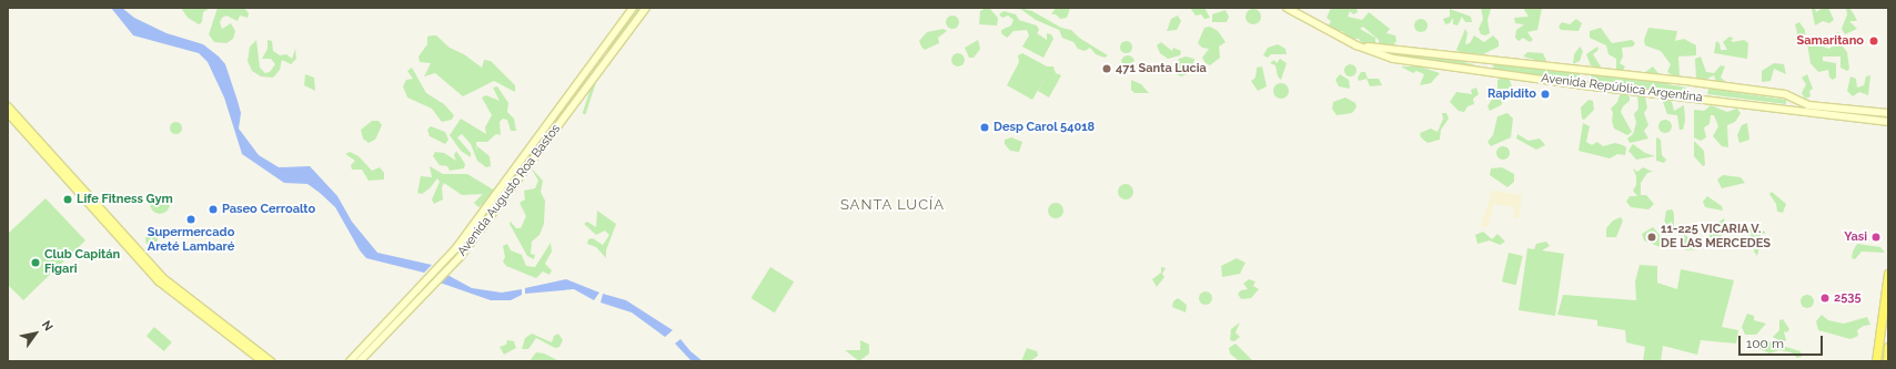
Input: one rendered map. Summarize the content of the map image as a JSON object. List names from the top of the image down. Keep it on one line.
{"streets":{"main road":["Avenida República Argentina","Avenida Augusto Roa Bastos"]},"districts":["SANTA LUCÍA"],"places":["Samaritano","471 Santa Lucia","Rapidito","Desp Carol 54018","Life Fitness Gym","Paseo Cerroalto","Supermercado Areté Lambaré","11-225 VICARIA V. DE LAS MERCEDES","Yasi","Club Capitán Figari","2535"],"scale_bar":"100 m","north":"top right"}
